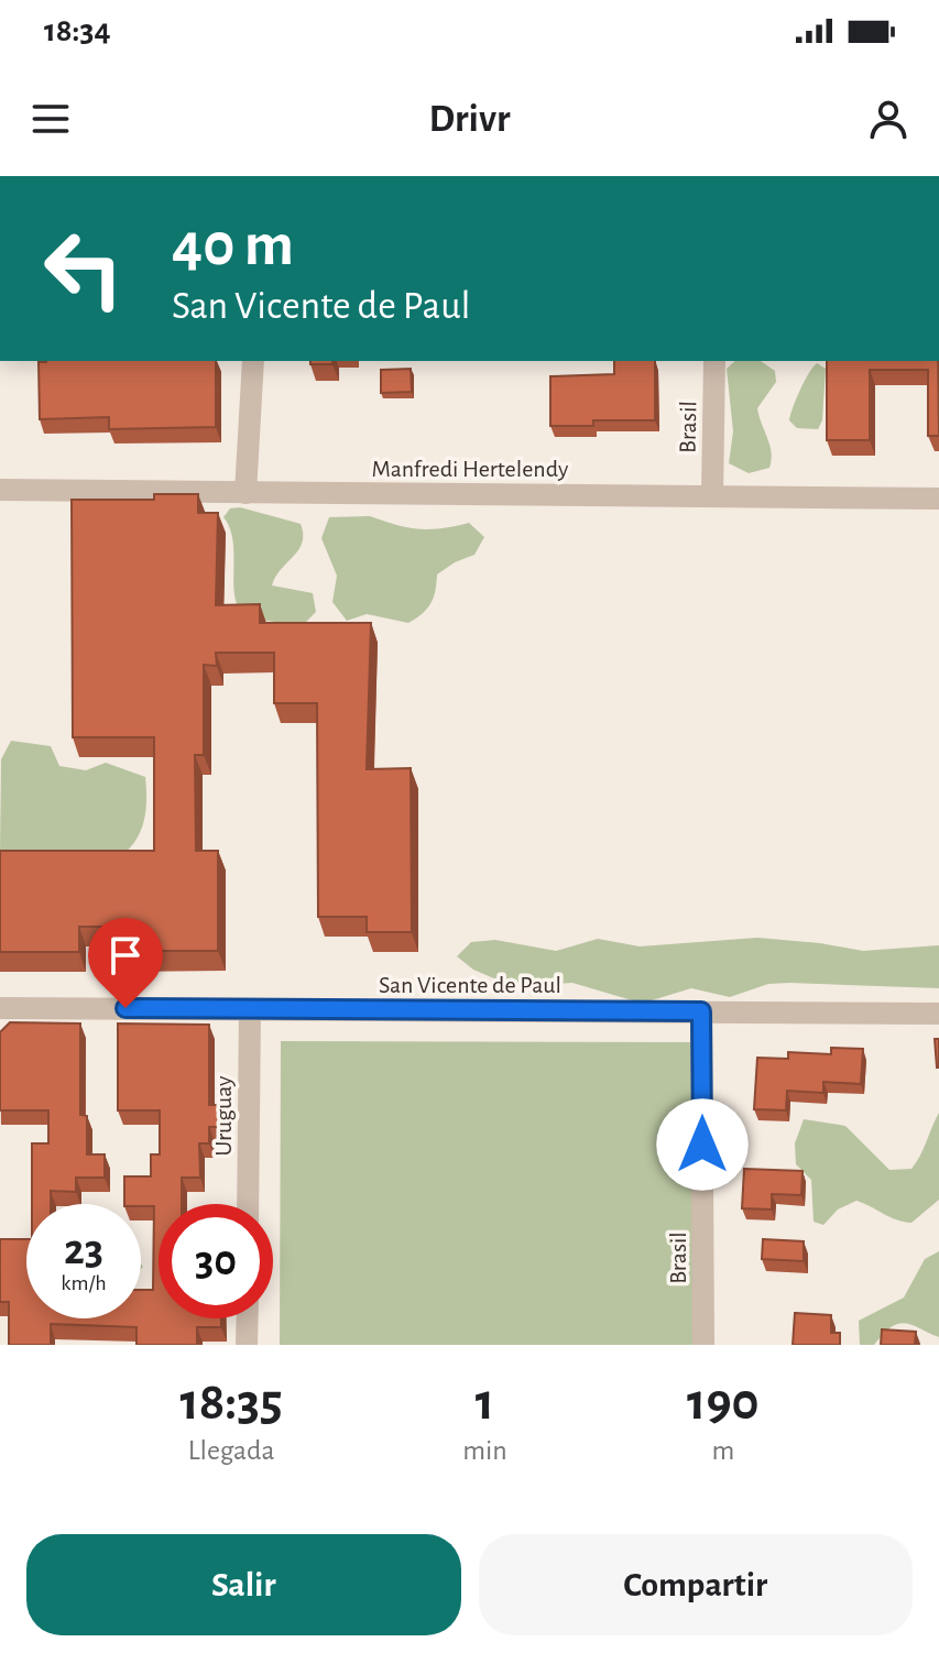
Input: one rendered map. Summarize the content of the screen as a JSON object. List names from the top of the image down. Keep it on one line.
{"streets":{"street":["Brasil","Manfredi Hertelendy","San Vicente de Paul","Uruguay"]},"crossings":[["Brasil","Manfredi Hertelendy"],["Brasil","San Vicente de Paul"],["San Vicente de Paul","Uruguay"]],"page":{"status":"18:34","header":"Drivr","turn":["40 m","San Vicente de Paul"],"speed":"23 km/h","limit":"30","eta":["18:35","Llegada","1","min","190","m"],"buttons":["Salir","Compartir"]}}
